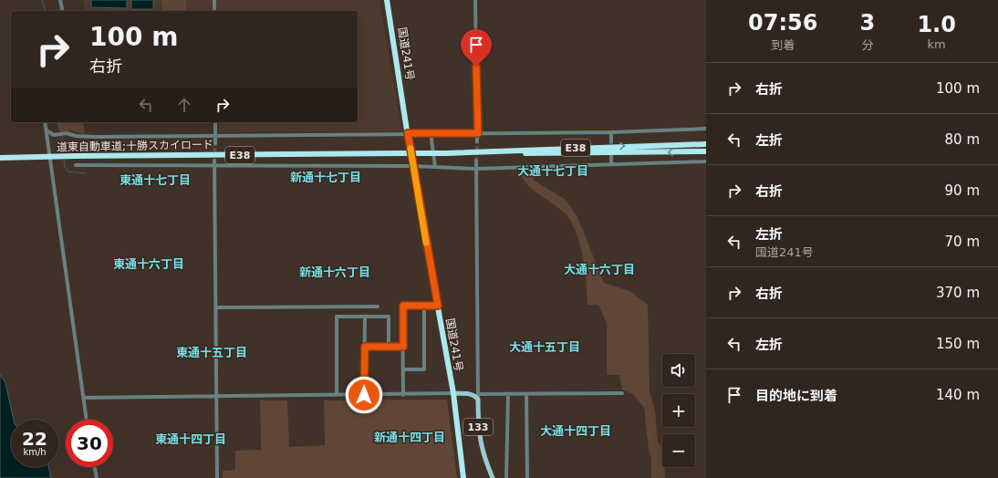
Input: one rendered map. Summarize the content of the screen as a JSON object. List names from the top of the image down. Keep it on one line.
{"streets":{"highway":["国道241号","道東自動車道;十勝スカイロード","E38"],"main road":["133"]},"districts":["大通十七丁目","新通十七丁目","東通十七丁目","東通十六丁目","大通十六丁目","新通十六丁目","大通十五丁目","東通十五丁目","大通十四丁目","新通十四丁目","東通十四丁目"],"page":{"eta":["07:56","到着","3","分","1.0","km"],"turn":["100 m","右折"],"list":[{"name":"右折","value":"100 m"},{"name":"左折","value":"80 m"},{"name":"右折","value":"90 m"},{"name":"左折","note":"国道241号","value":"70 m"},{"name":"右折","value":"370 m"},{"name":"左折","value":"150 m"},{"name":"目的地に到着","value":"140 m"}],"map_buttons":["+","−"],"speed":"22 km/h","limit":"30"}}
